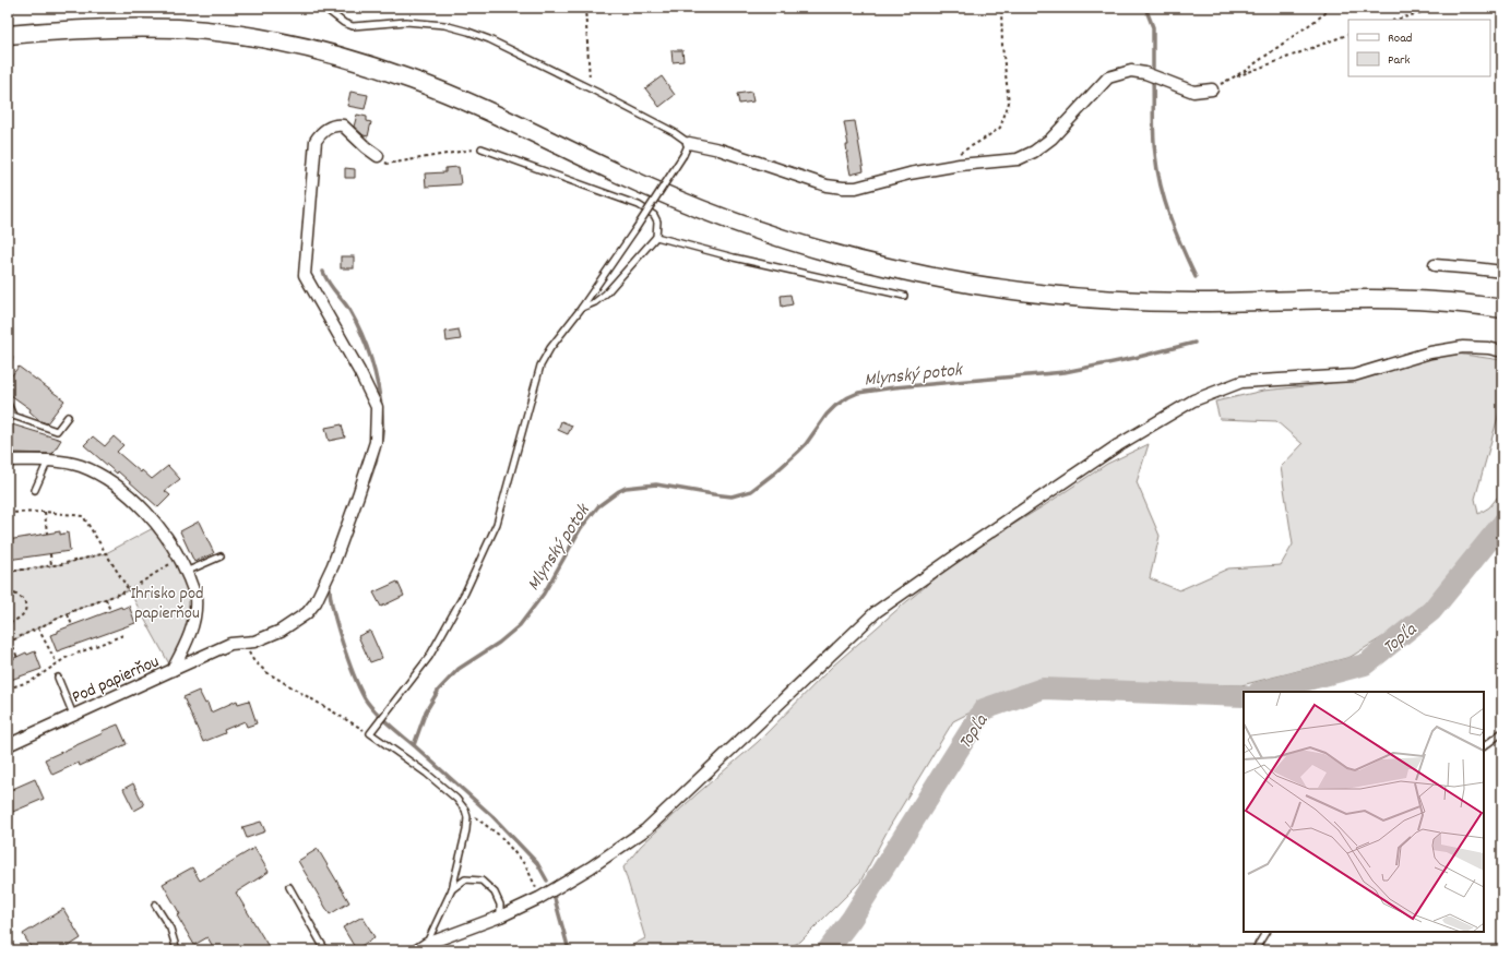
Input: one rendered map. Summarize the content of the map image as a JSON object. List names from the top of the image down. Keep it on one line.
{"streets":{"street":["Pod papierňou"]},"water":["Mlynský potok","Topľa"],"parks":["Ihrisko pod papierňou"],"legend":["Road","Park"]}
